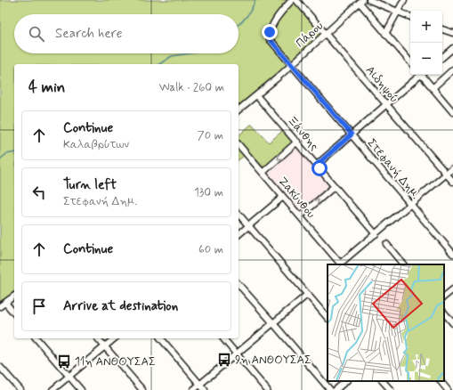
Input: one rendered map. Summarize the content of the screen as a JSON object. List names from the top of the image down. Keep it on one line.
{"streets":{"street":["Πάρου","Αιδηψού","Ξάνθης","Στεφανή Δημ.","Ζακύνθου"]},"crossings":[["Πάρου","Αιδηψού"],["Πάρου","Ξάνθης"],["Πάρου","Στεφανή Δημ."]],"places":{"bus stop":["9η ΑΝΘΟΥΣΑΣ","11η ΑΝΘΟΥΣΑΣ"]},"page":{"map_buttons":["+","−"],"search":"Search here","heading":["4 min","Walk · 260 m"],"list":[["Continue","Καλαβρύτων","70 m"],["Turn left","Στεφανή Δημ.","130 m"],["Continue","60 m"],"Arrive at destination"]}}
